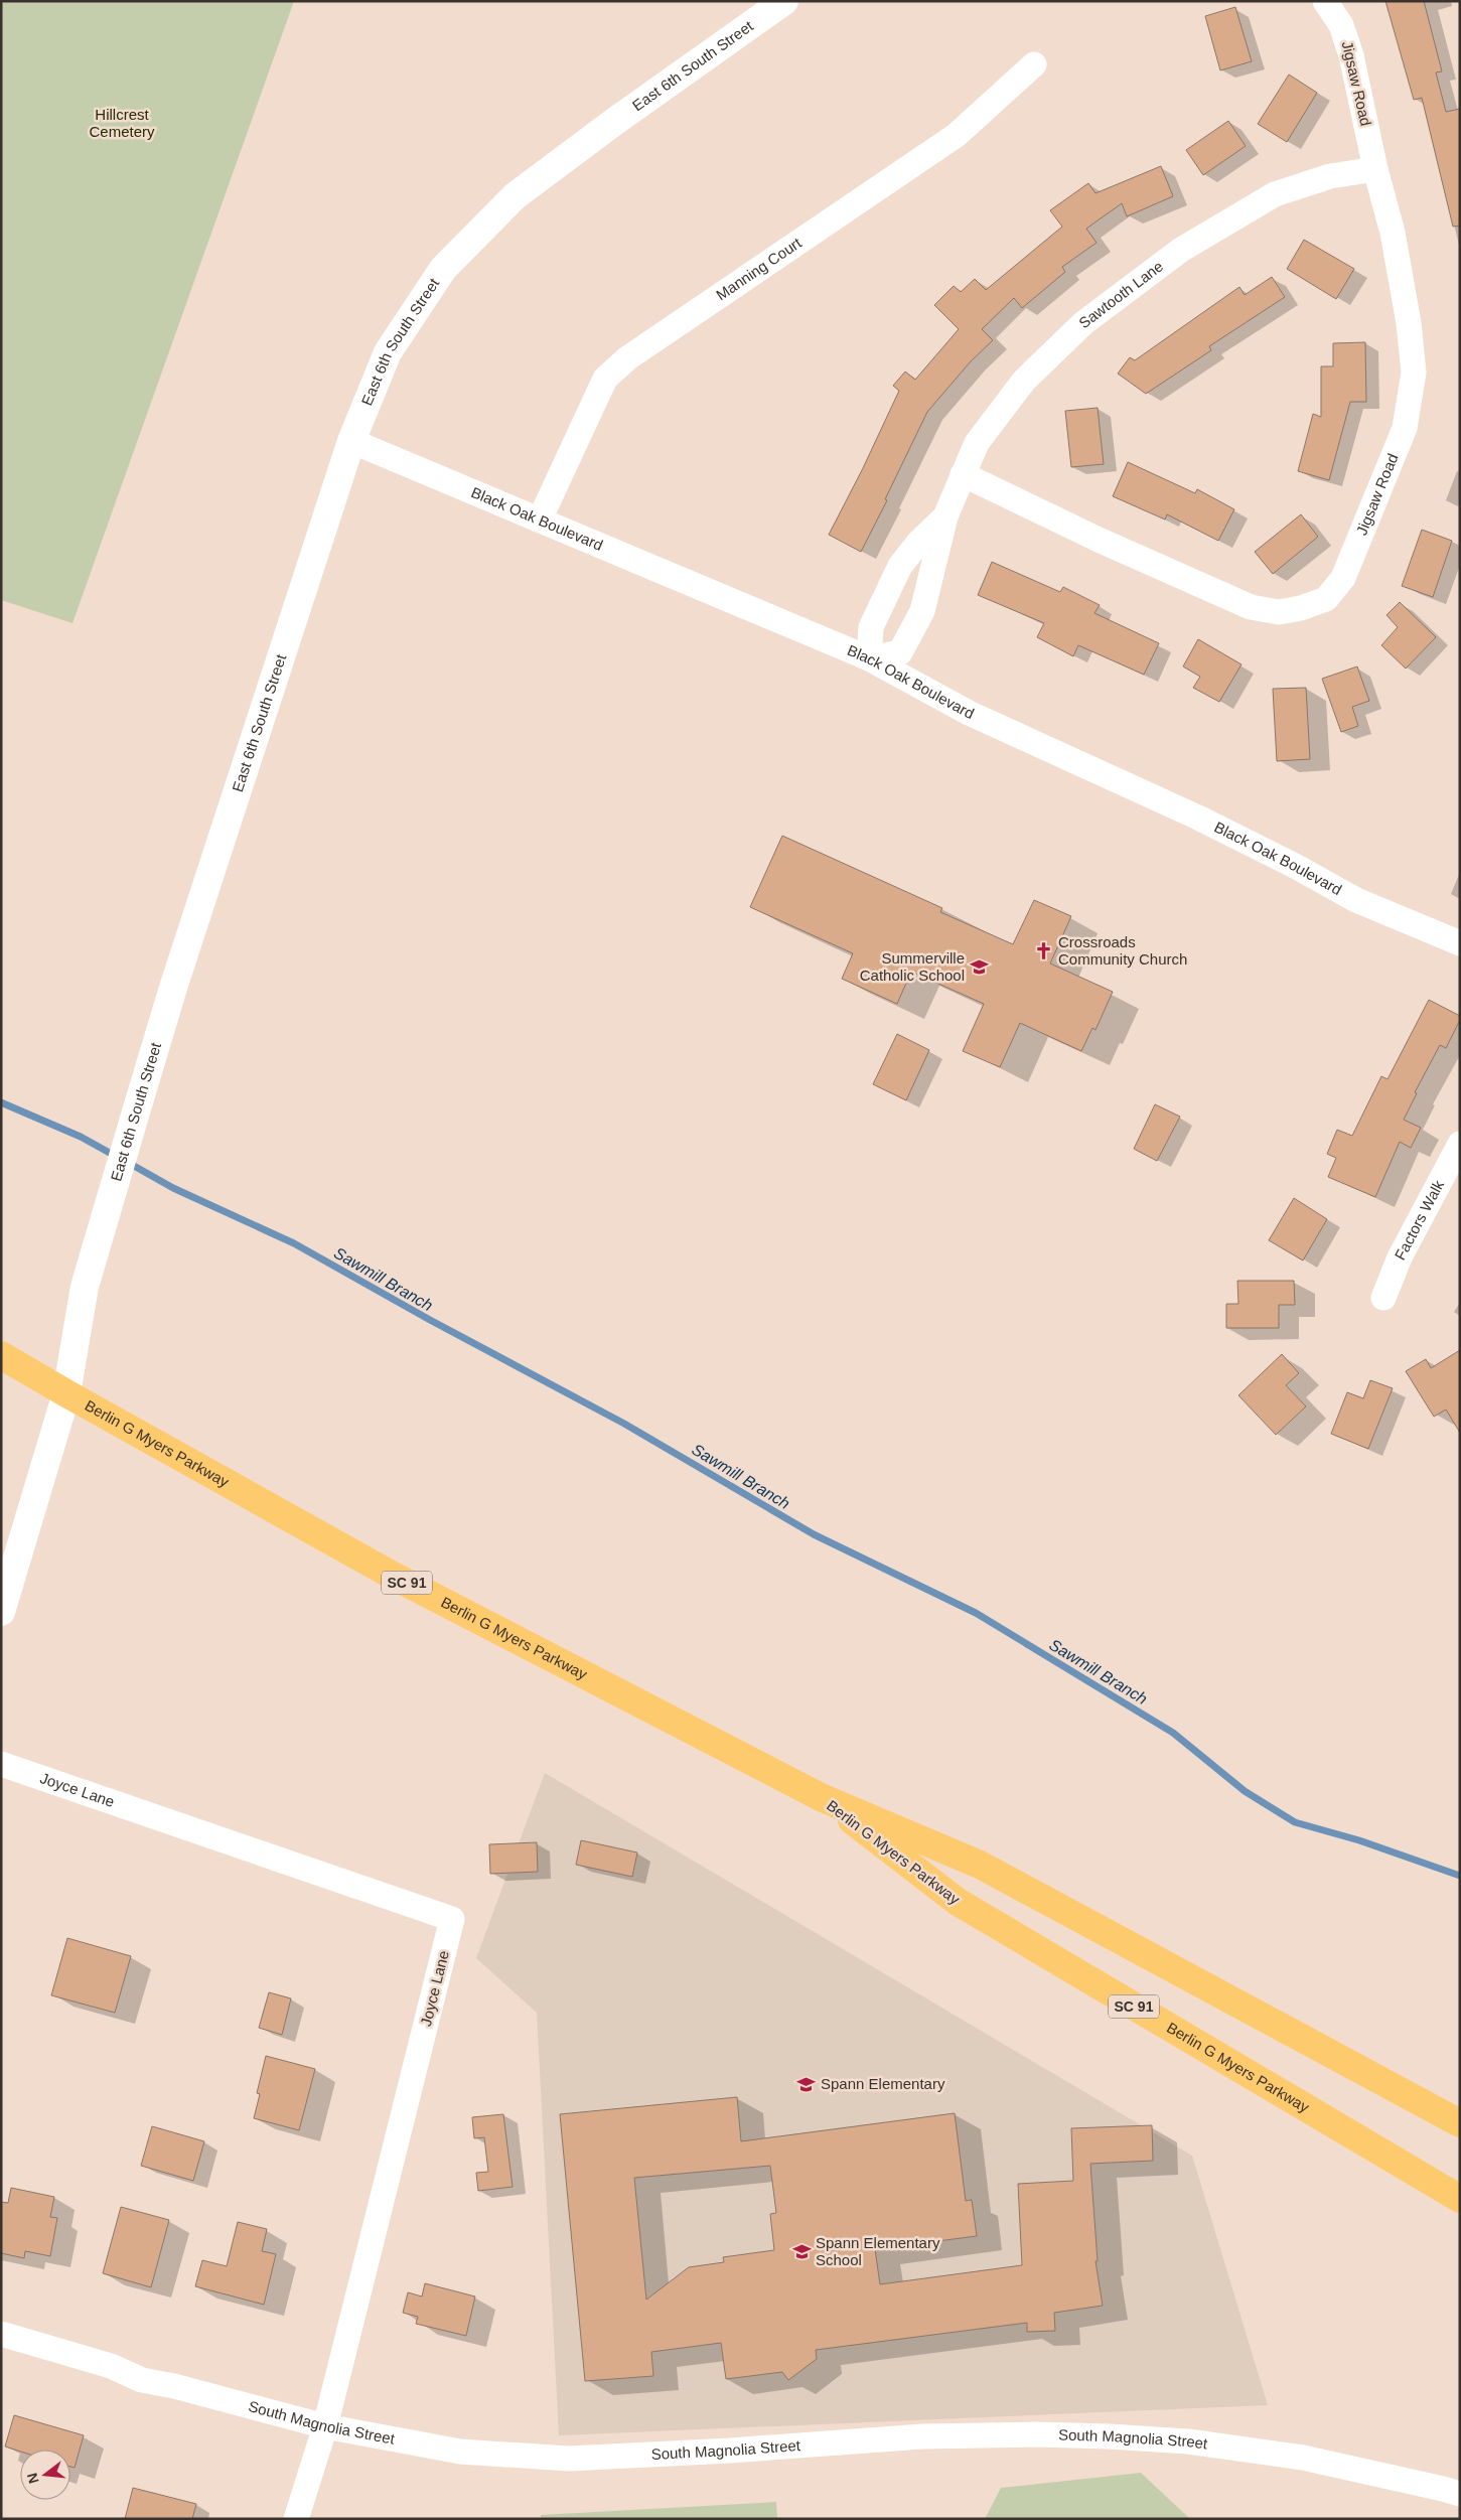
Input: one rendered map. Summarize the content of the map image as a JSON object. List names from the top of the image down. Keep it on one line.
{"streets":{"main road":["Berlin G Myers Parkway","SC 91"],"street":["East 6th South Street","Jigsaw Road","Manning Court","Sawtooth Lane","Black Oak Boulevard","Factors Walk","Joyce Lane","South Magnolia Street"]},"crossings":[["East 6th South Street","Black Oak Boulevard"],["East 6th South Street","Berlin G Myers Parkway"],["Jigsaw Road","Sawtooth Lane"],["Manning Court","Black Oak Boulevard"],["Sawtooth Lane","Black Oak Boulevard"],["Joyce Lane","South Magnolia Street"]],"water":["Sawmill Branch"],"parks":["Hillcrest Cemetery"],"places":{"church":["Crossroads Community Church"],"school or university":["Summerville Catholic School","Spann Elementary","Spann Elementary School"]},"north":"left"}
